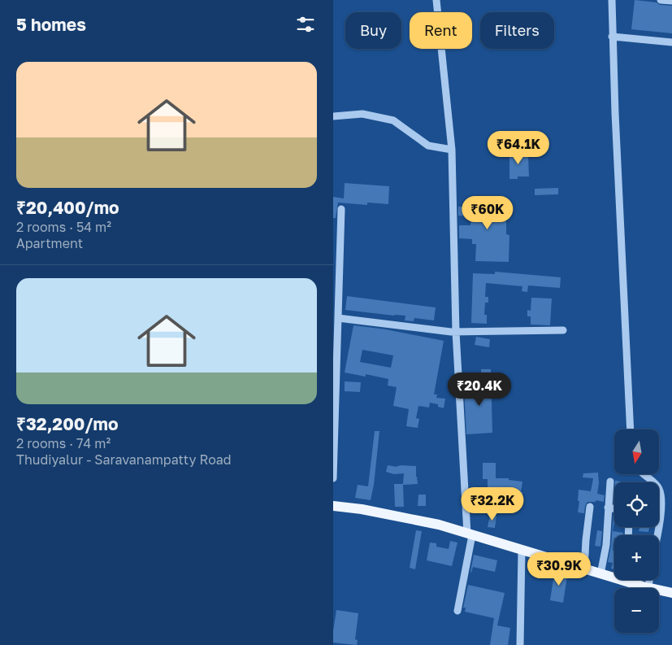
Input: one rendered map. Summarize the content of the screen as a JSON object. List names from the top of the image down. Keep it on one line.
{"north":"bottom","page":{"heading":"5 homes","chip":["Buy","Rent","Filters"],"list":[{"name":"₹20,400/mo","note":"2 rooms · 54 m² · Apartment"},{"name":"₹32,200/mo","note":"2 rooms · 74 m² · Thudiyalur - Saravanampatty Road"}],"price":["₹64.1K","₹60K","₹20.4K","₹32.2K","₹30.9K"],"map_buttons":["+","−"]}}
